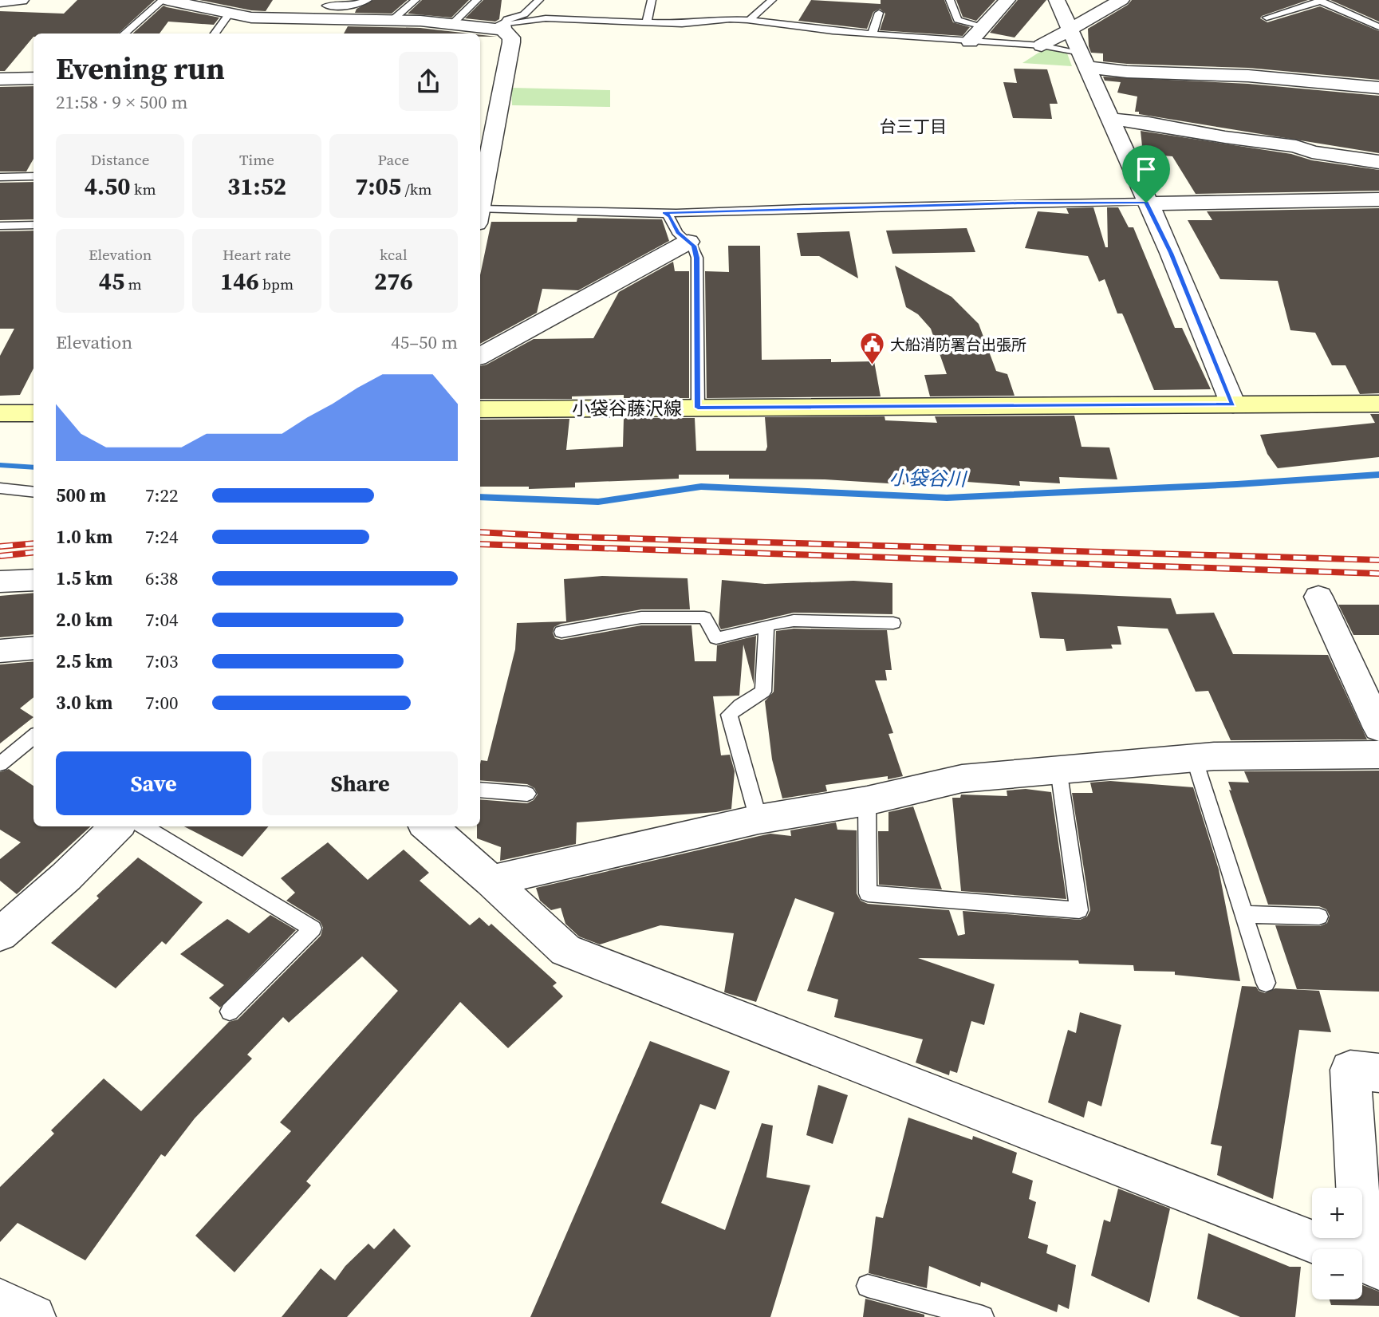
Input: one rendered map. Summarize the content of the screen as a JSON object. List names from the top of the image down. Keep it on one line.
{"streets":{"main road":["小袋谷藤沢線"]},"districts":["台三丁目"],"water":["小袋谷川"],"places":{"public building":["大船消防署台出張所"]},"page":{"heading":["Evening run","21:58 · 9 × 500 m"],"stats":[["Distance","4.50 km"],["Time","31:52"],["Pace","7:05 /km"],["Elevation","45 m"],["Heart rate","146 bpm"],["kcal","276"]],"chart":["Elevation","45–50 m"],"list":[{"name":"500 m","note":"7:22"},{"name":"1.0 km","note":"7:24"},{"name":"1.5 km","note":"6:38"},{"name":"2.0 km","note":"7:04"},{"name":"2.5 km","note":"7:03"},{"name":"3.0 km","note":"7:00"}],"buttons":["Save","Share"],"map_buttons":["+","−"]}}
